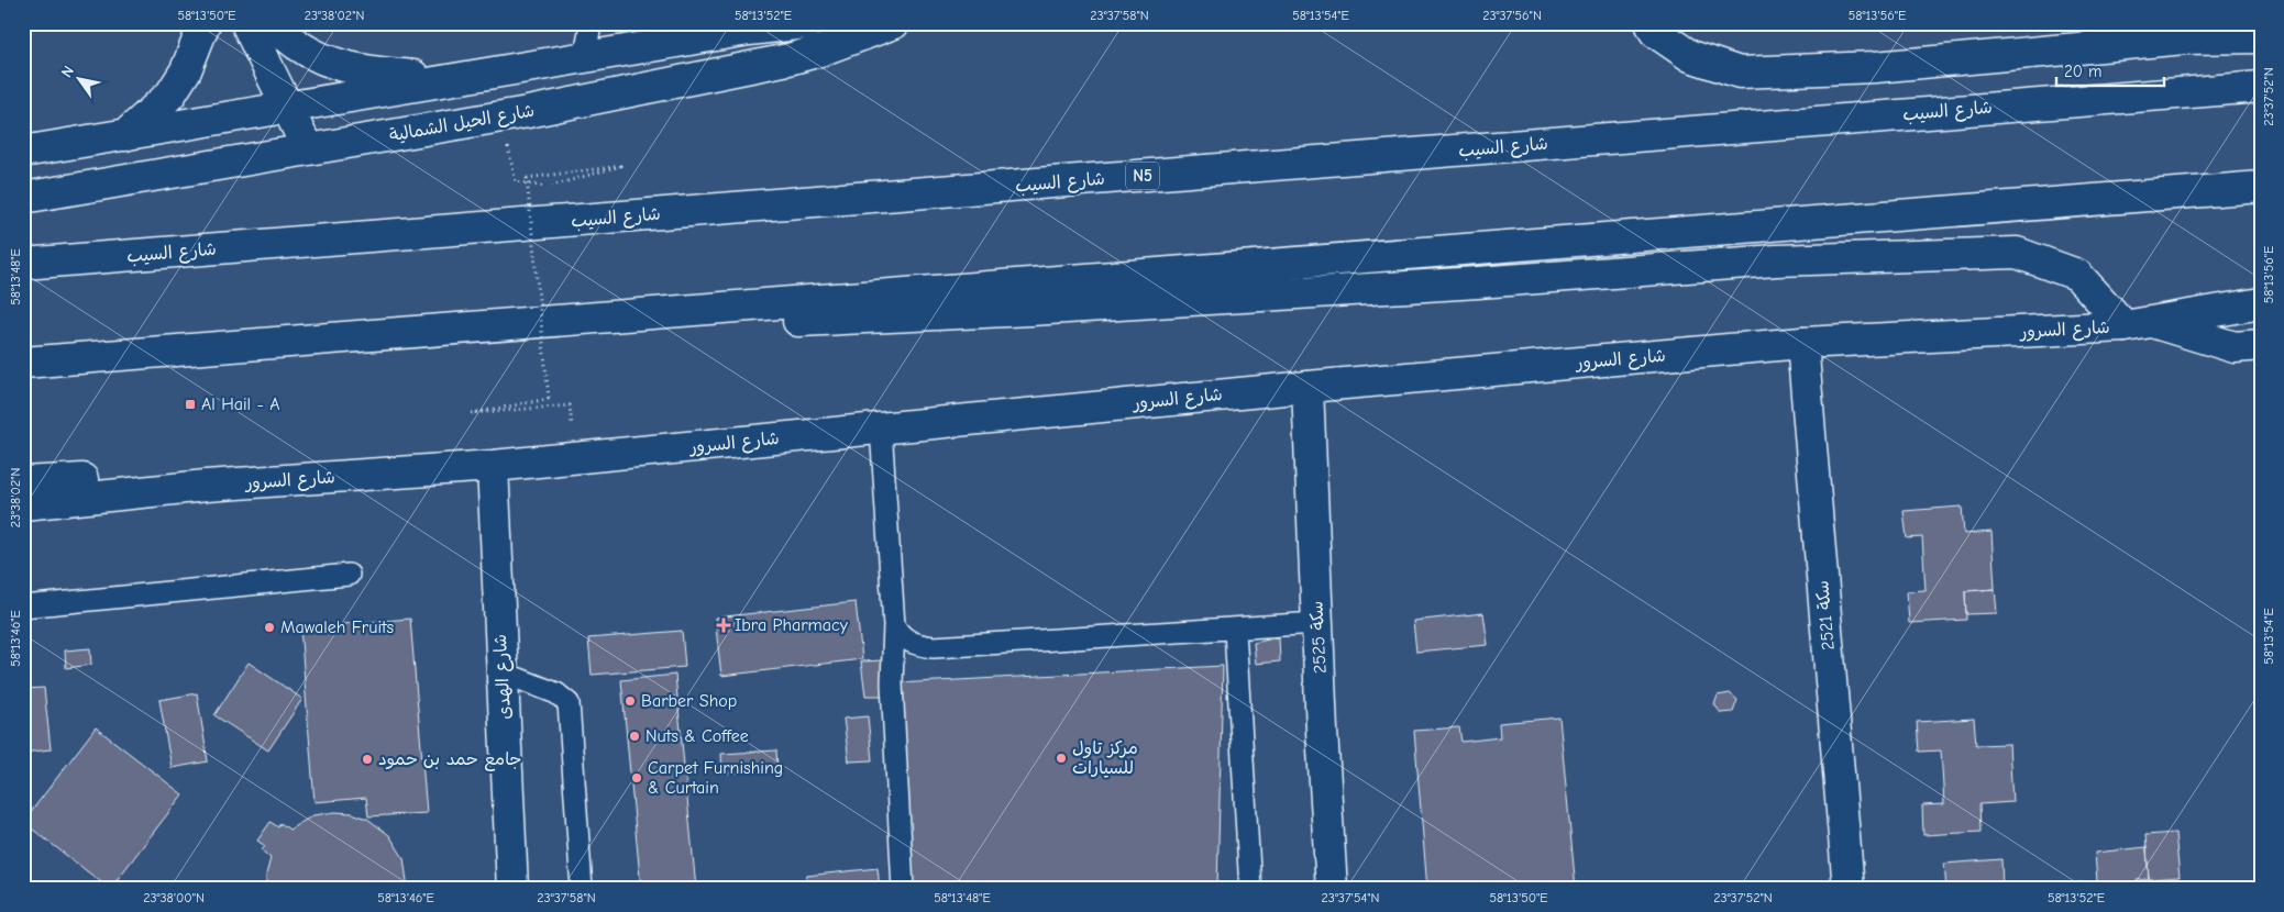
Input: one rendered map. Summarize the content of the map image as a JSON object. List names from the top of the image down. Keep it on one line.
{"streets":{"main road":["شارع السيب","شارع الحيل الشمالية","N5","شارع السرور","سكة 2521","سكة 2525","شارع الهدى"]},"crossings":[["شارع السرور","سكة 2521"],["شارع السرور","سكة 2525"],["شارع السرور","شارع الهدى"]],"places":{"transit":["Al Hail - A"],"health":["Ibra Pharmacy"],"other":["Mawaleh Fruits","Barber Shop","Nuts & Coffee","مركز تاول للسيارات","جامع حمد بن حمود","Carpet Furnishing & Curtain"]},"scale_bar":"20 m","north":"top left","coordinates":["58°13'50\"E","23°38'02\"N","58°13'52\"E","23°37'58\"N","58°13'54\"E","23°37'56\"N","58°13'56\"E","23°37'52\"N","58°13'48\"E","58°13'46\"E","23°38'00\"N","23°37'54\"N"]}
